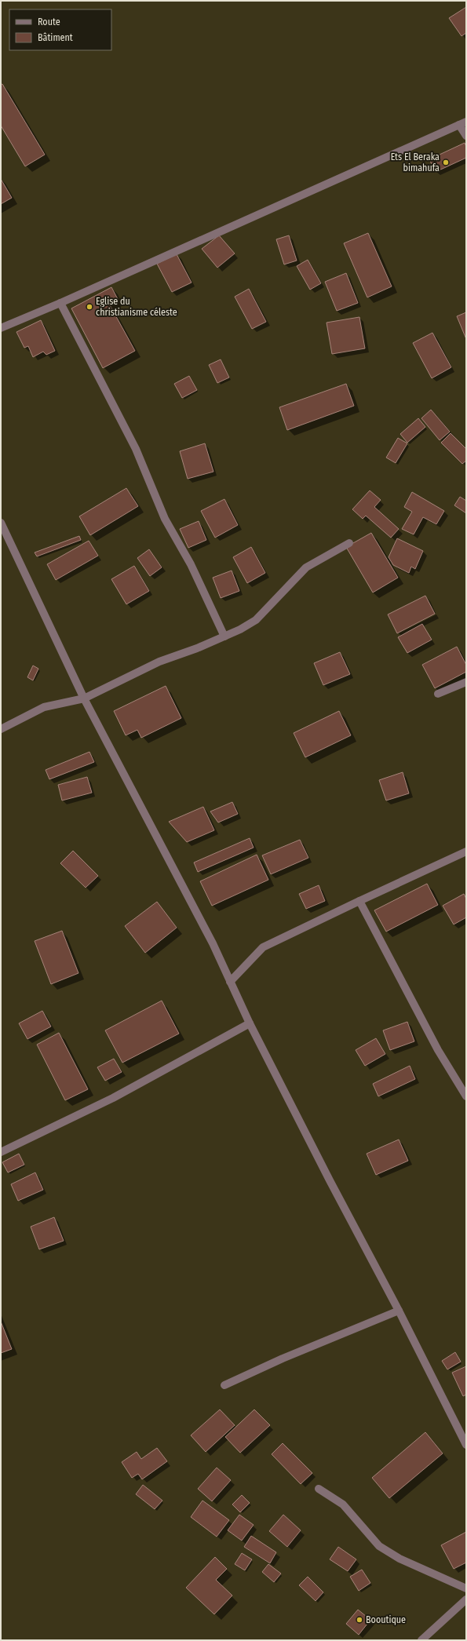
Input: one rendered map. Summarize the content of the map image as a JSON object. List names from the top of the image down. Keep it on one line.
{"places":["Ets El Beraka bimahufa","Eglise du christianisme céleste","Booutique"],"legend":["Route","Bâtiment"]}
